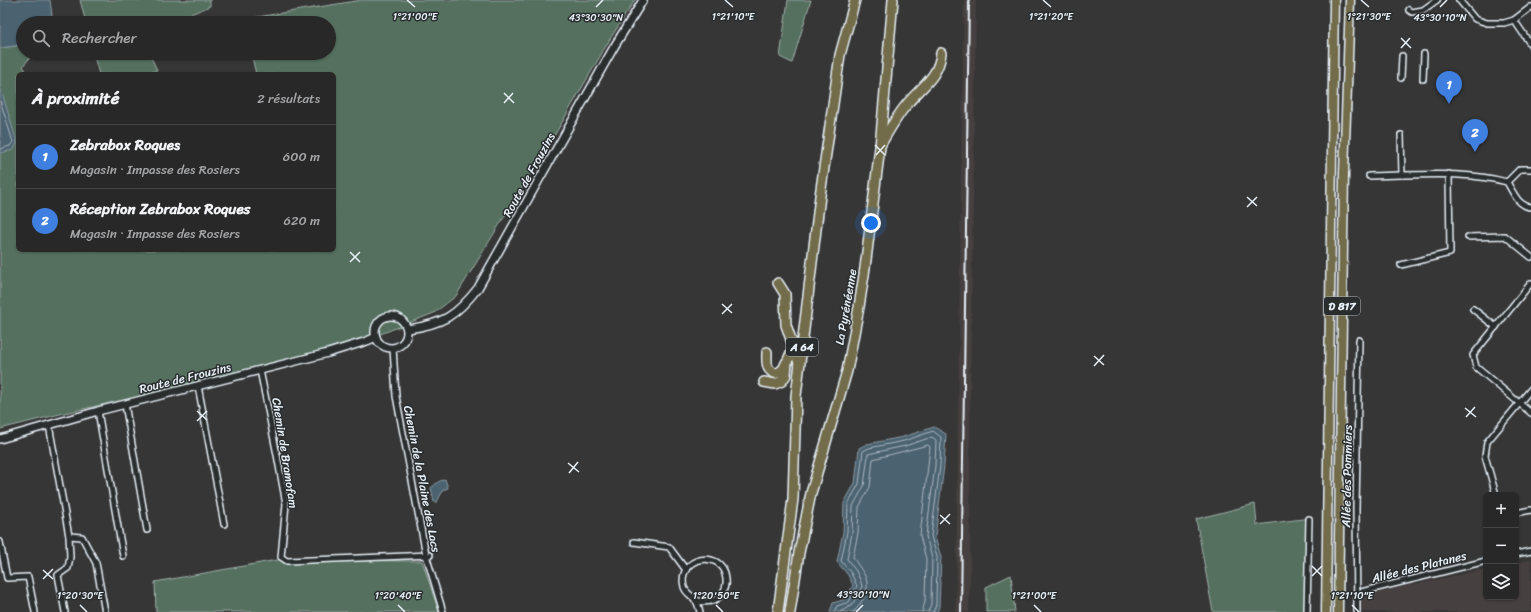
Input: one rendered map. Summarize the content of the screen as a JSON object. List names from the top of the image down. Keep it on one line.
{"streets":{"highway":["La Pyrénéenne","A 64"],"main road":["Route de Frouzins","D 817"],"street":["Chemin de Bramofam","Allée des Pommiers","Chemin de la Plaine des Lacs","Allée des Platanes"]},"crossings":[["Route de Frouzins","Chemin de Bramofam"],["Route de Frouzins","Chemin de la Plaine des Lacs"],["Chemin de Bramofam","Chemin de la Plaine des Lacs"],["Allée des Pommiers","Allée des Platanes"]],"page":{"search":"Rechercher","pins":["1","2"],"heading":["À proximité","2 résultats"],"list":[{"mark":"1","name":"Zebrabox Roques","note":"Magasin · Impasse des Rosiers","value":"600 m"},{"mark":"2","name":"Réception Zebrabox Roques","note":"Magasin · Impasse des Rosiers","value":"620 m"}],"map_buttons":["+","−"]},"coordinates":["1°21'00\"E","1°21'10\"E","1°21'20\"E","1°21'30\"E","43°30'30\"N","43°30'10\"N","1°20'30\"E","1°20'40\"E","1°20'50\"E"]}
